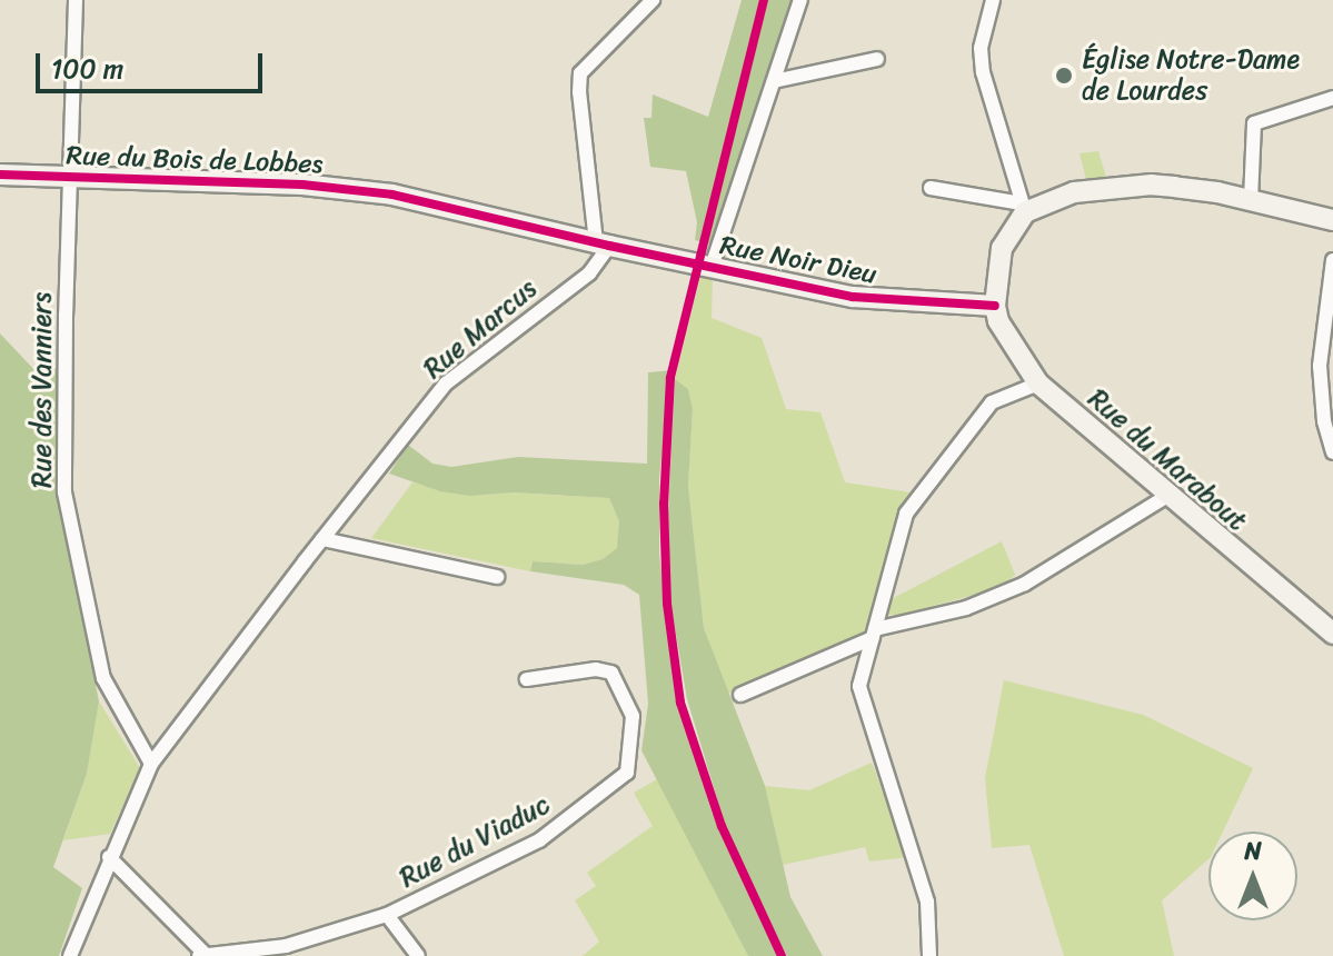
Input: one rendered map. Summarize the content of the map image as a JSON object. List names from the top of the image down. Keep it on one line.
{"streets":{"street":["Rue du Bois de Lobbes","Rue Noir Dieu","Rue Marcus","Rue des Vanniers","Rue du Marabout","Rue du Viaduc"]},"crossings":[["Rue du Bois de Lobbes","Rue Noir Dieu"],["Rue du Bois de Lobbes","Rue Marcus"],["Rue du Bois de Lobbes","Rue des Vanniers"],["Rue Noir Dieu","Rue Marcus"],["Rue Noir Dieu","Rue du Marabout"],["Rue Marcus","Rue des Vanniers"]],"places":["Église Notre-Dame de Lourdes"],"scale_bar":"100 m","north":"top"}
